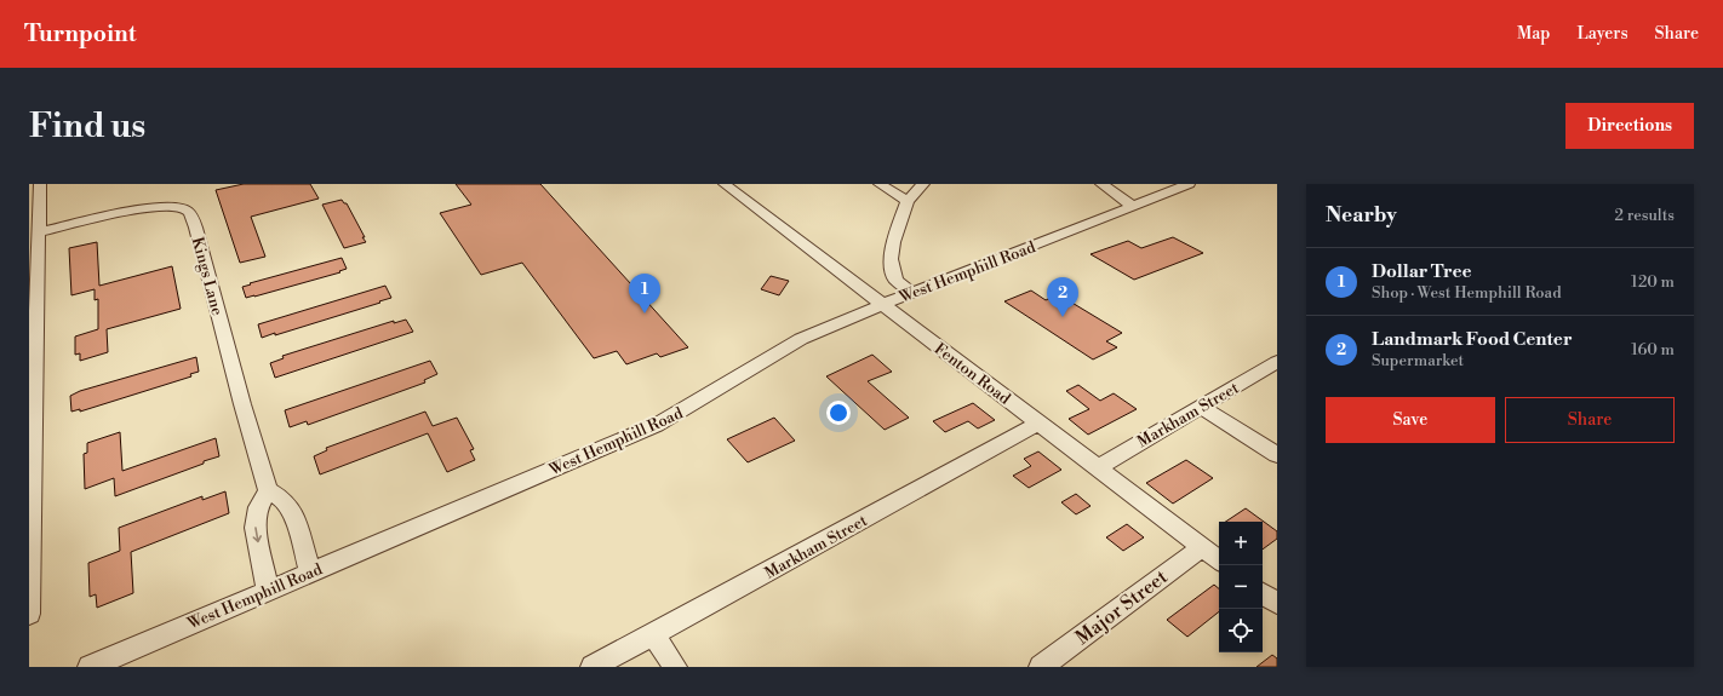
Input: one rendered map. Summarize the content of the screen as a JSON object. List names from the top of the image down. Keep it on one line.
{"streets":{"street":["West Hemphill Road","Kings Lane","Fenton Road","Markham Street","Major Street"]},"crossings":[["West Hemphill Road","Fenton Road"],["Fenton Road","Markham Street"],["Fenton Road","Major Street"]],"page":{"header":"Turnpoint","nav":["Map","Layers","Share"],"buttons":["Directions",["Save","Share"]],"title":"Find us","heading":["Nearby","2 results"],"list":[{"mark":"1","name":"Dollar Tree","note":"Shop · West Hemphill Road","value":"120 m"},{"mark":"2","name":"Landmark Food Center","note":"Supermarket","value":"160 m"}],"pins":["1","2"],"map_buttons":["+","−"]}}
